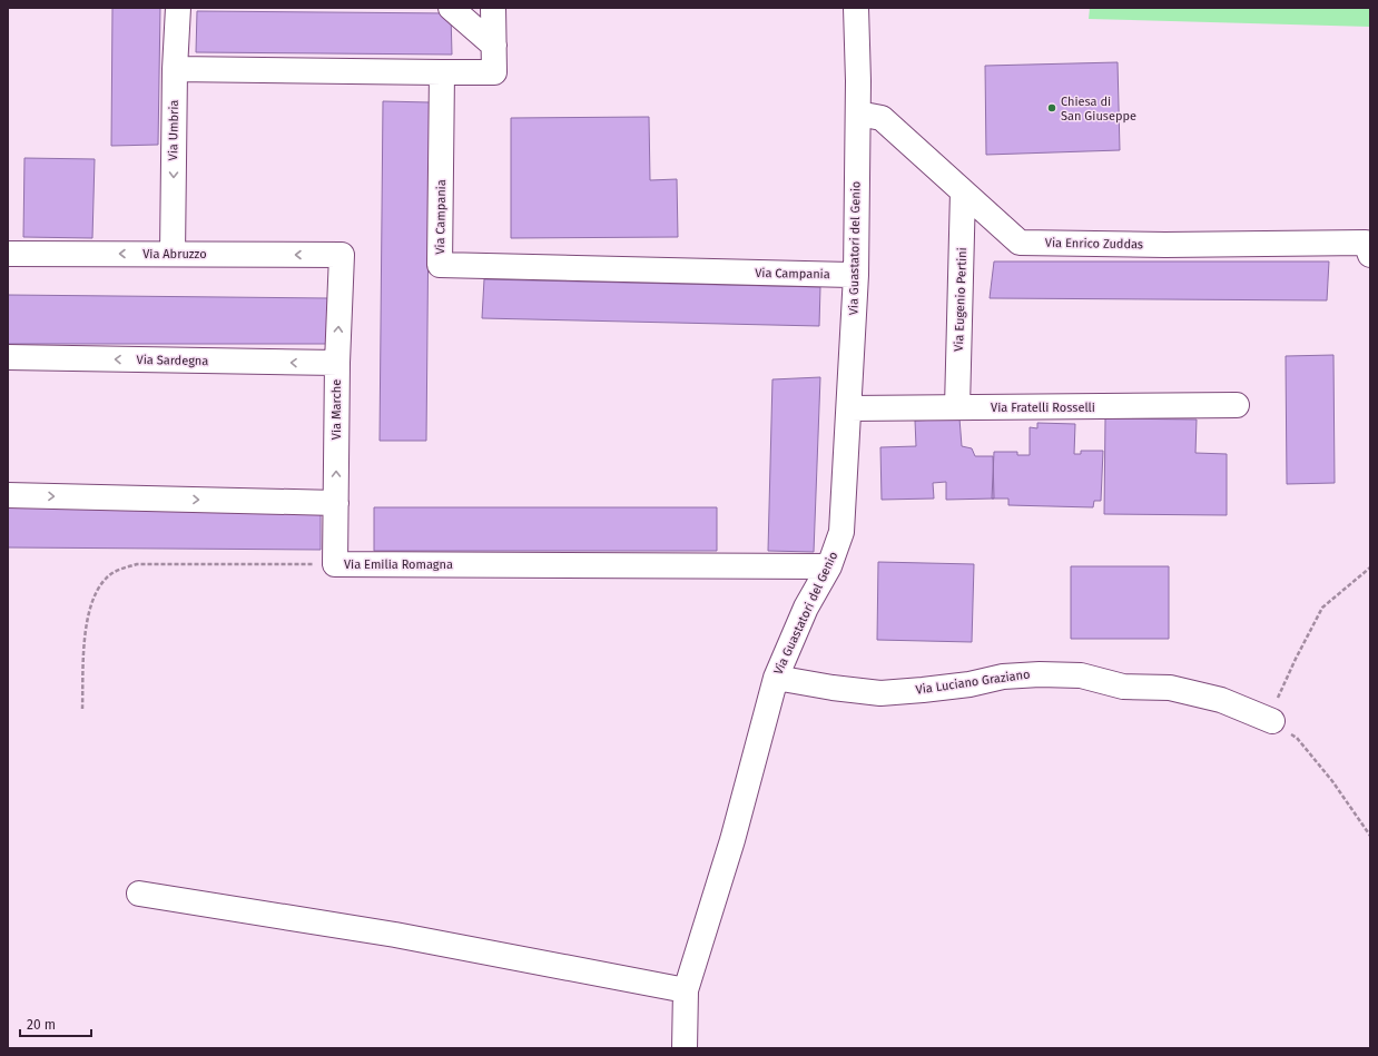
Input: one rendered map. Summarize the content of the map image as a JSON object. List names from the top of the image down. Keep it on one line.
{"streets":{"street":["Via Umbria","Via Campania","Via Enrico Zuddas","Via Guastatori del Genio","Via Abruzzo","Via Eugenio Pertini","Via Sardegna","Via Fratelli Rosselli","Via Marche","Via Emilia Romagna","Via Luciano Graziano"]},"crossings":[["Via Umbria","Via Abruzzo"],["Via Campania","Via Guastatori del Genio"],["Via Enrico Zuddas","Via Guastatori del Genio"],["Via Enrico Zuddas","Via Eugenio Pertini"],["Via Guastatori del Genio","Via Fratelli Rosselli"],["Via Guastatori del Genio","Via Emilia Romagna"],["Via Guastatori del Genio","Via Luciano Graziano"],["Via Abruzzo","Via Marche"],["Via Eugenio Pertini","Via Fratelli Rosselli"],["Via Sardegna","Via Marche"],["Via Marche","Via Emilia Romagna"]],"one_way":["Via Umbria","Via Marche"],"places":["Chiesa di San Giuseppe"],"scale_bar":"20 m"}
